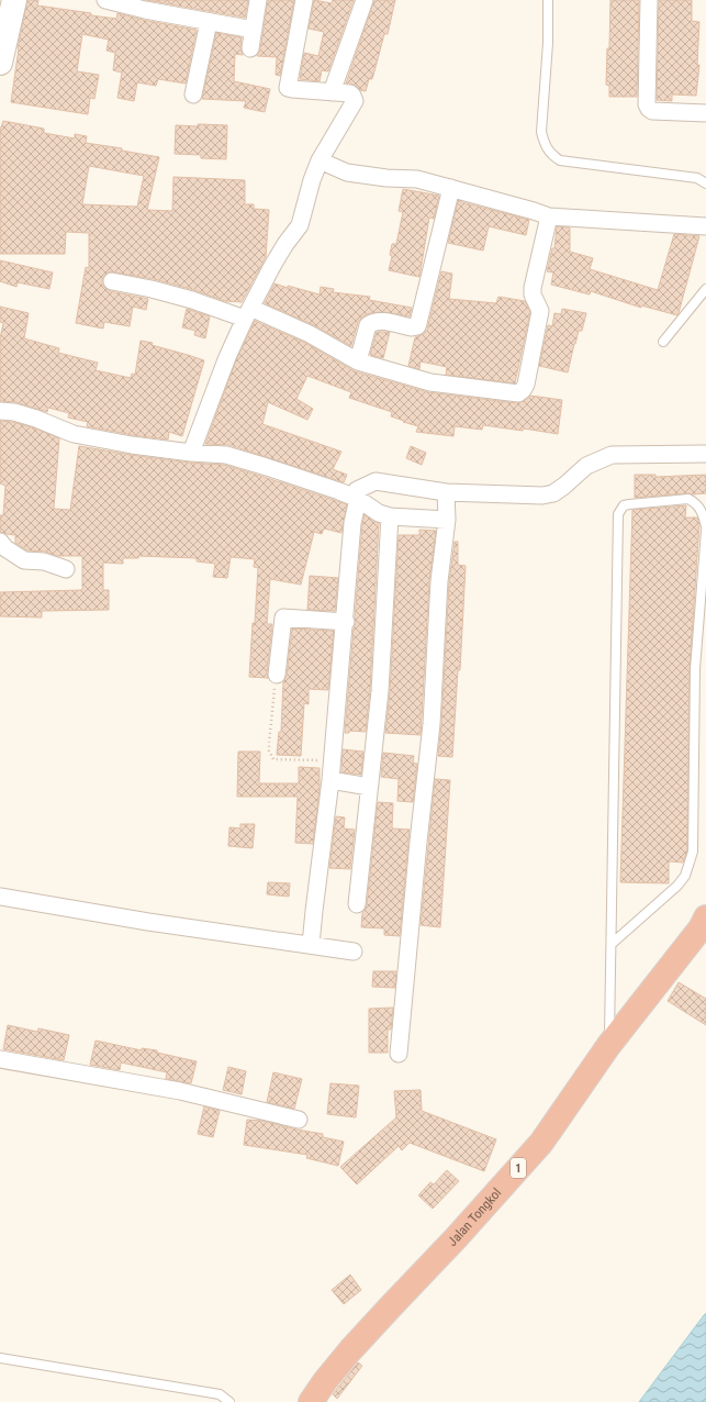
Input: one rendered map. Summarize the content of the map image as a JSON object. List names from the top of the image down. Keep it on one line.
{"streets":{"highway":["1","Jalan Tongkol"]}}
